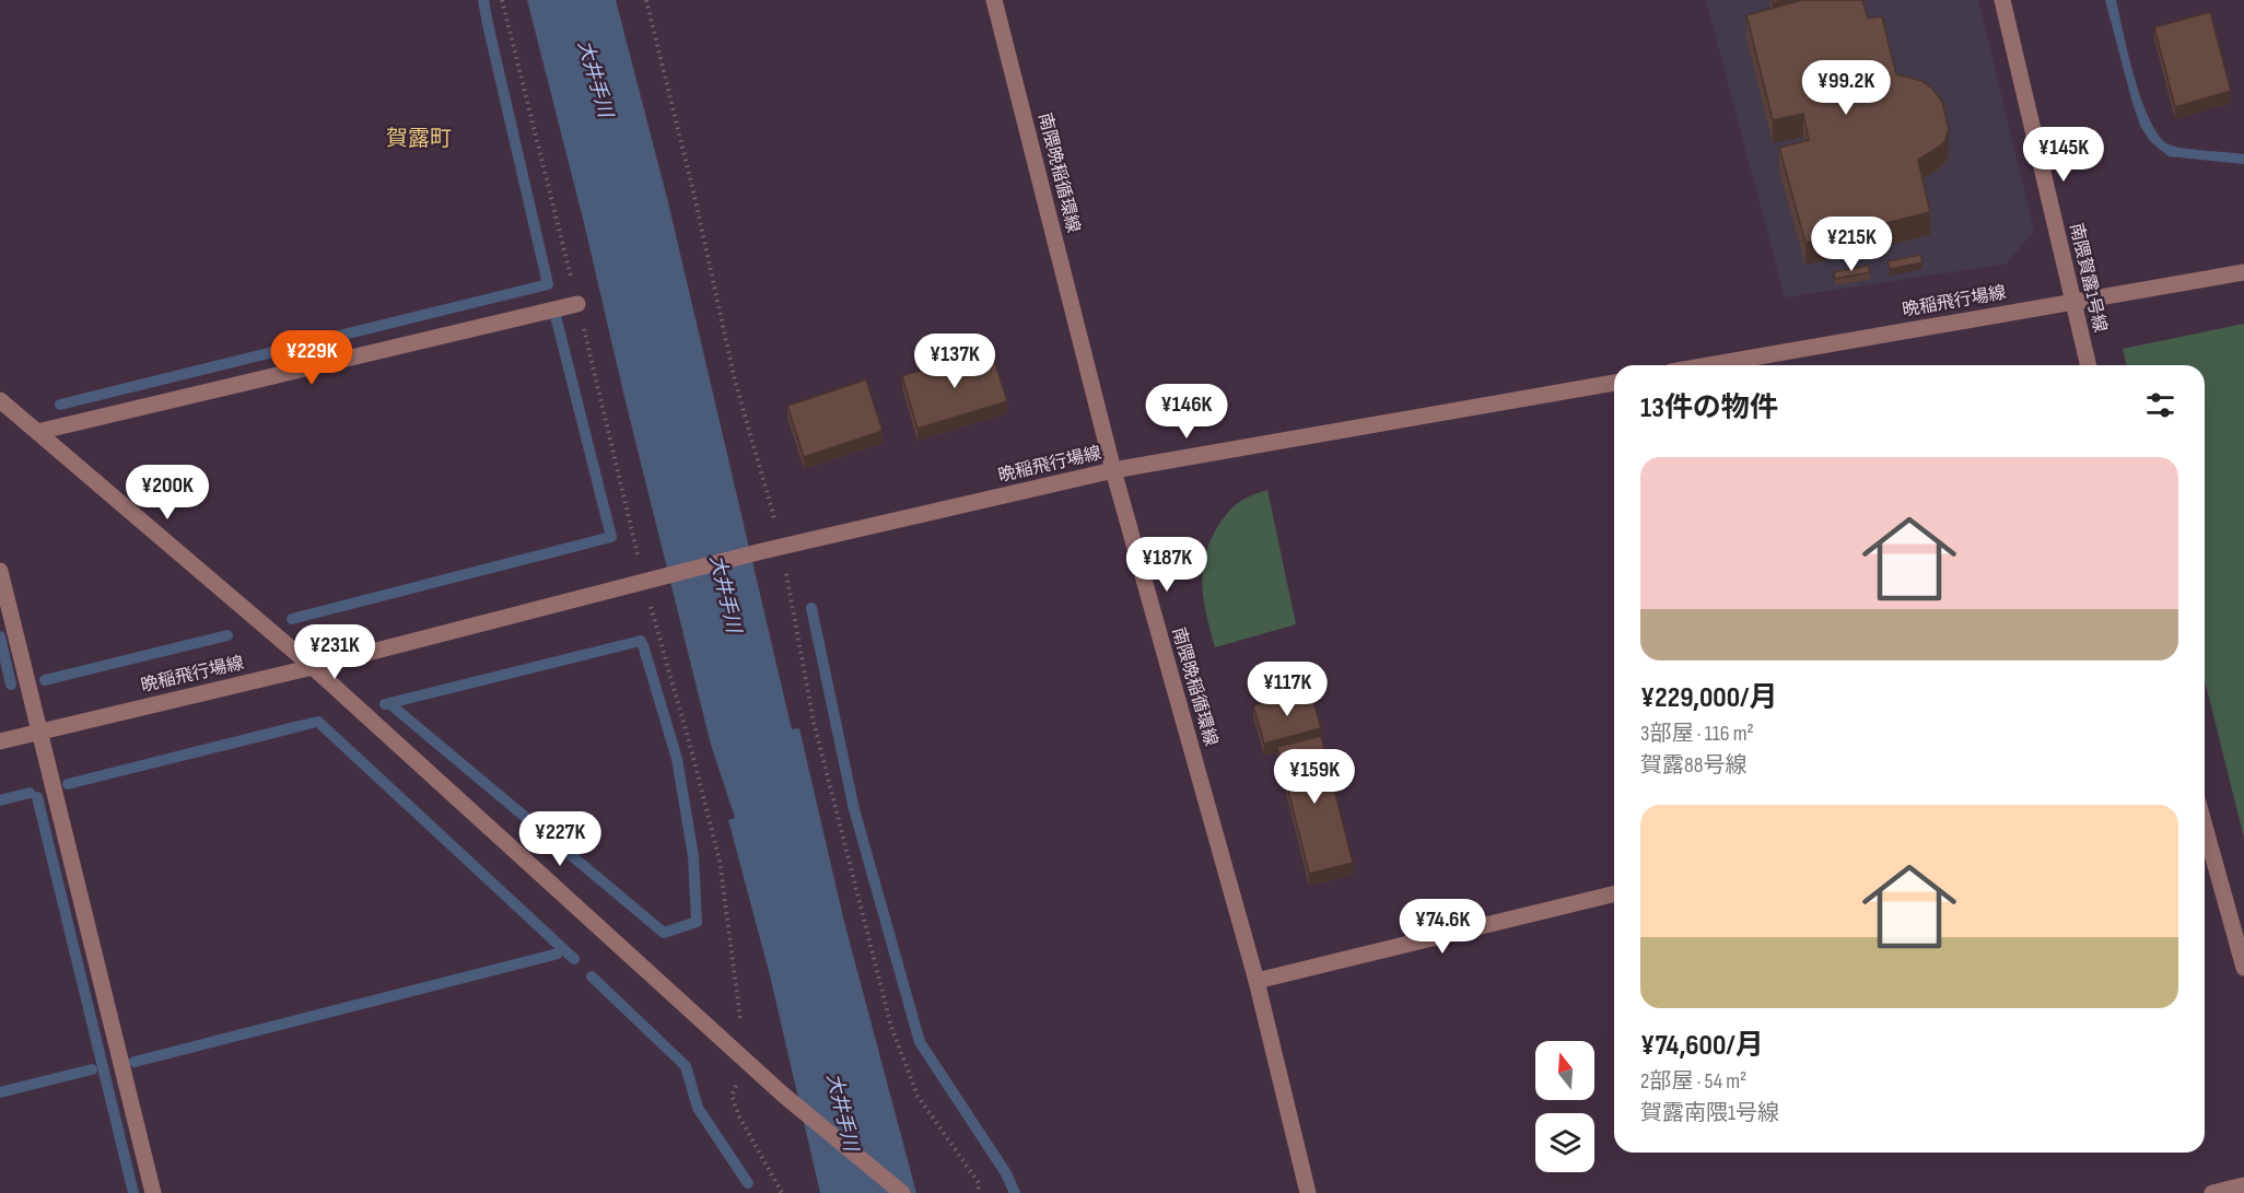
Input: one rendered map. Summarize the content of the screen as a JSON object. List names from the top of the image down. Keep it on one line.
{"streets":{"street":["南隈晩稲循環線","南隈賀露1号線","晩稲飛行場線"]},"crossings":[["南隈晩稲循環線","晩稲飛行場線"],["南隈賀露1号線","晩稲飛行場線"]],"districts":["賀露町"],"water":["大井手川"],"north":"top","page":{"price":["¥99.2K","¥145K","¥215K","¥229K","¥137K","¥146K","¥200K","¥187K","¥231K","¥117K","¥159K","¥227K","¥74.6K"],"heading":"13件の物件","list":[{"name":"¥229,000/月","note":"3部屋 · 116 m² · 賀露88号線"},{"name":"¥74,600/月","note":"2部屋 · 54 m² · 賀露南隈1号線"}]}}
